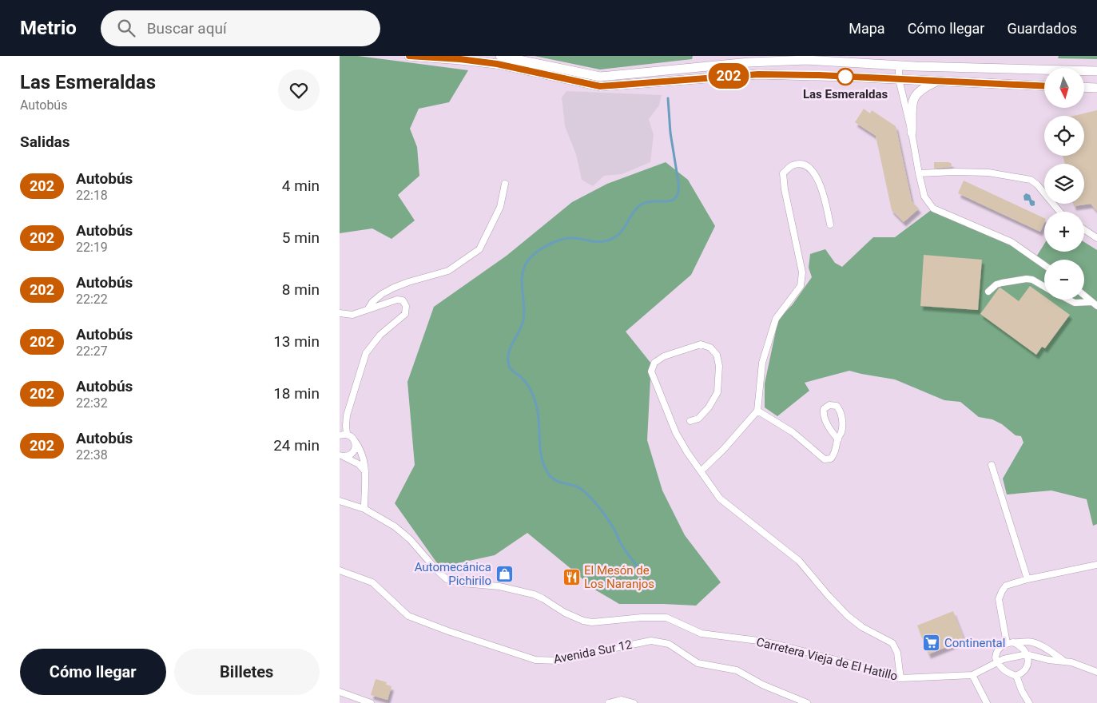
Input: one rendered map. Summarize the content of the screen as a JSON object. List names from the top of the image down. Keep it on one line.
{"streets":{"street":["Avenida Sur 12","Carretera Vieja de El Hatillo"]},"places":{"other":["Las Esmeraldas"],"shop":["Automecánica Pichirilo"],"restaurant":["El Mesón de Los Naranjos"],"supermarket":["Continental"]},"lines":["bus line 202"],"north":"bottom","page":{"header":"Metrio","search":"Buscar aquí","nav":["Mapa","Cómo llegar","Guardados"],"heading":[["Las Esmeraldas","Autobús"],"Salidas"],"on_map":"202","map_buttons":["+","−"],"list":[{"mark":"202","name":"Autobús","note":"22:18","value":"4 min"},{"mark":"202","name":"Autobús","note":"22:19","value":"5 min"},{"mark":"202","name":"Autobús","note":"22:22","value":"8 min"},{"mark":"202","name":"Autobús","note":"22:27","value":"13 min"},{"mark":"202","name":"Autobús","note":"22:32","value":"18 min"},{"mark":"202","name":"Autobús","note":"22:38","value":"24 min"}],"buttons":["Cómo llegar","Billetes"]}}
